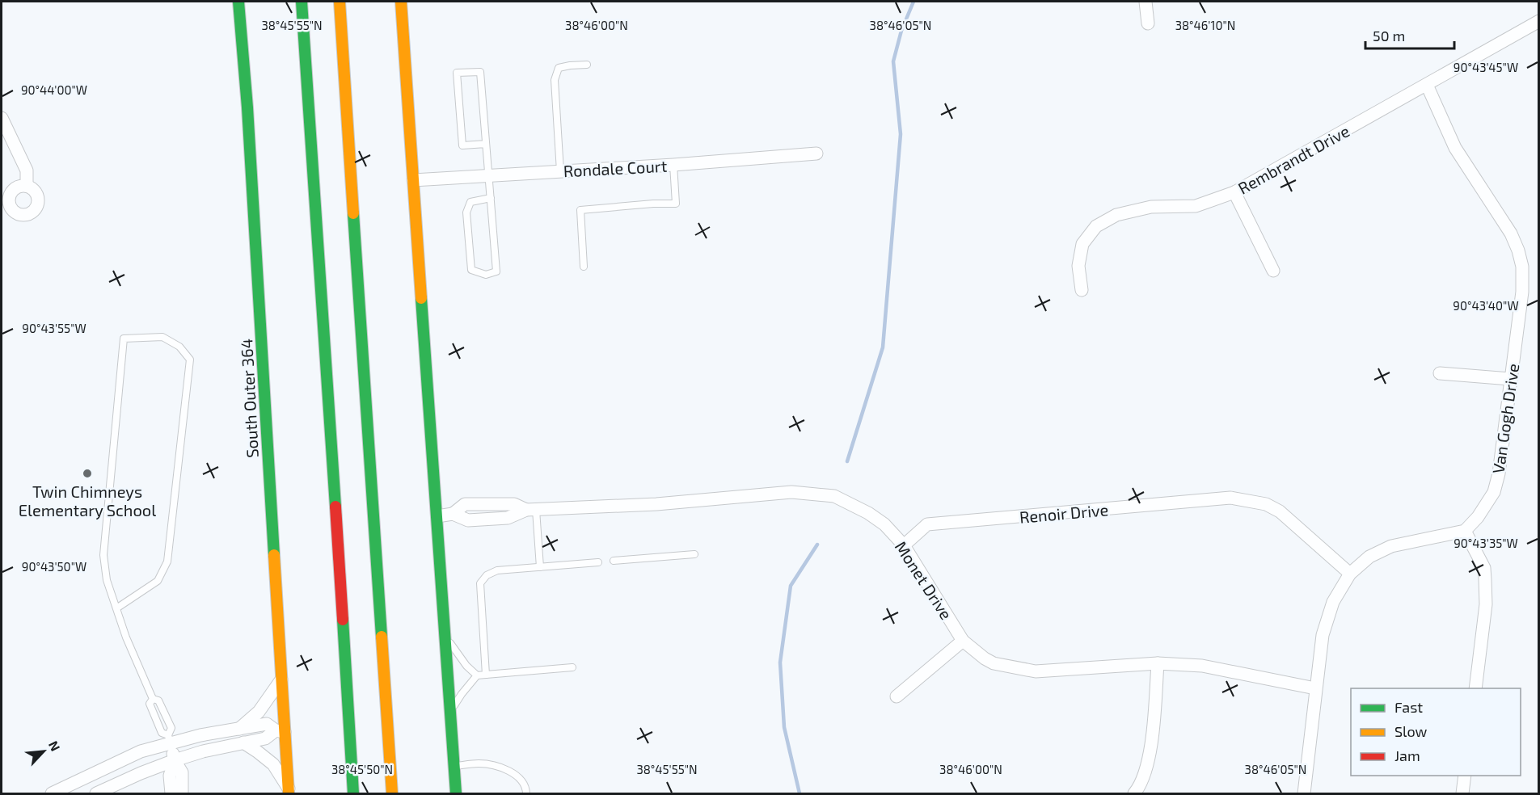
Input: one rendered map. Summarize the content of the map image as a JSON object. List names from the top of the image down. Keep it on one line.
{"streets":{"main road":["South Outer 364"],"street":["Rembrandt Drive","Rondale Court","Van Gogh Drive","Renoir Drive","Monet Drive"]},"crossings":[["Rembrandt Drive","Van Gogh Drive"],["Renoir Drive","Monet Drive"]],"places":["Twin Chimneys Elementary School"],"legend":["Fast","Slow","Jam"],"scale_bar":"50 m","north":"top right","coordinates":["38°45'55\"N","38°46'00\"N","38°46'05\"N","38°46'10\"N","90°43'45\"W","90°44'00\"W","90°43'40\"W","90°43'55\"W","90°43'35\"W","90°43'50\"W","38°45'50\"N"]}
